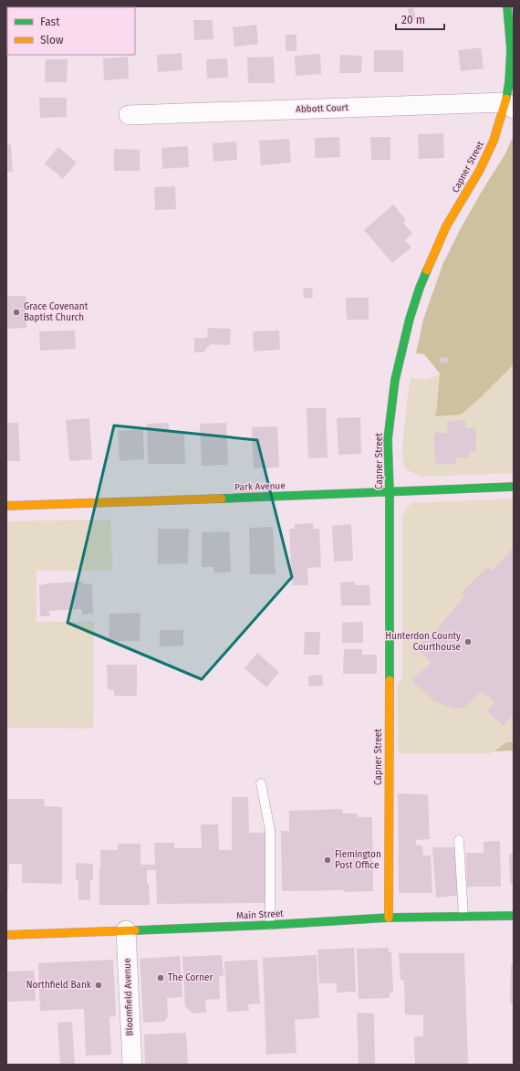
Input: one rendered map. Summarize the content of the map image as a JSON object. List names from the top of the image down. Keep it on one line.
{"streets":{"street":["Abbott Court","Capner Street","Park Avenue","Main Street","Bloomfield Avenue"]},"crossings":[["Abbott Court","Capner Street"],["Capner Street","Park Avenue"],["Capner Street","Main Street"],["Main Street","Bloomfield Avenue"]],"places":["Grace Covenant Baptist Church","Hunterdon County Courthouse","Flemington Post Office","The Corner","Northfield Bank"],"legend":["Fast","Slow"],"scale_bar":"20 m"}
